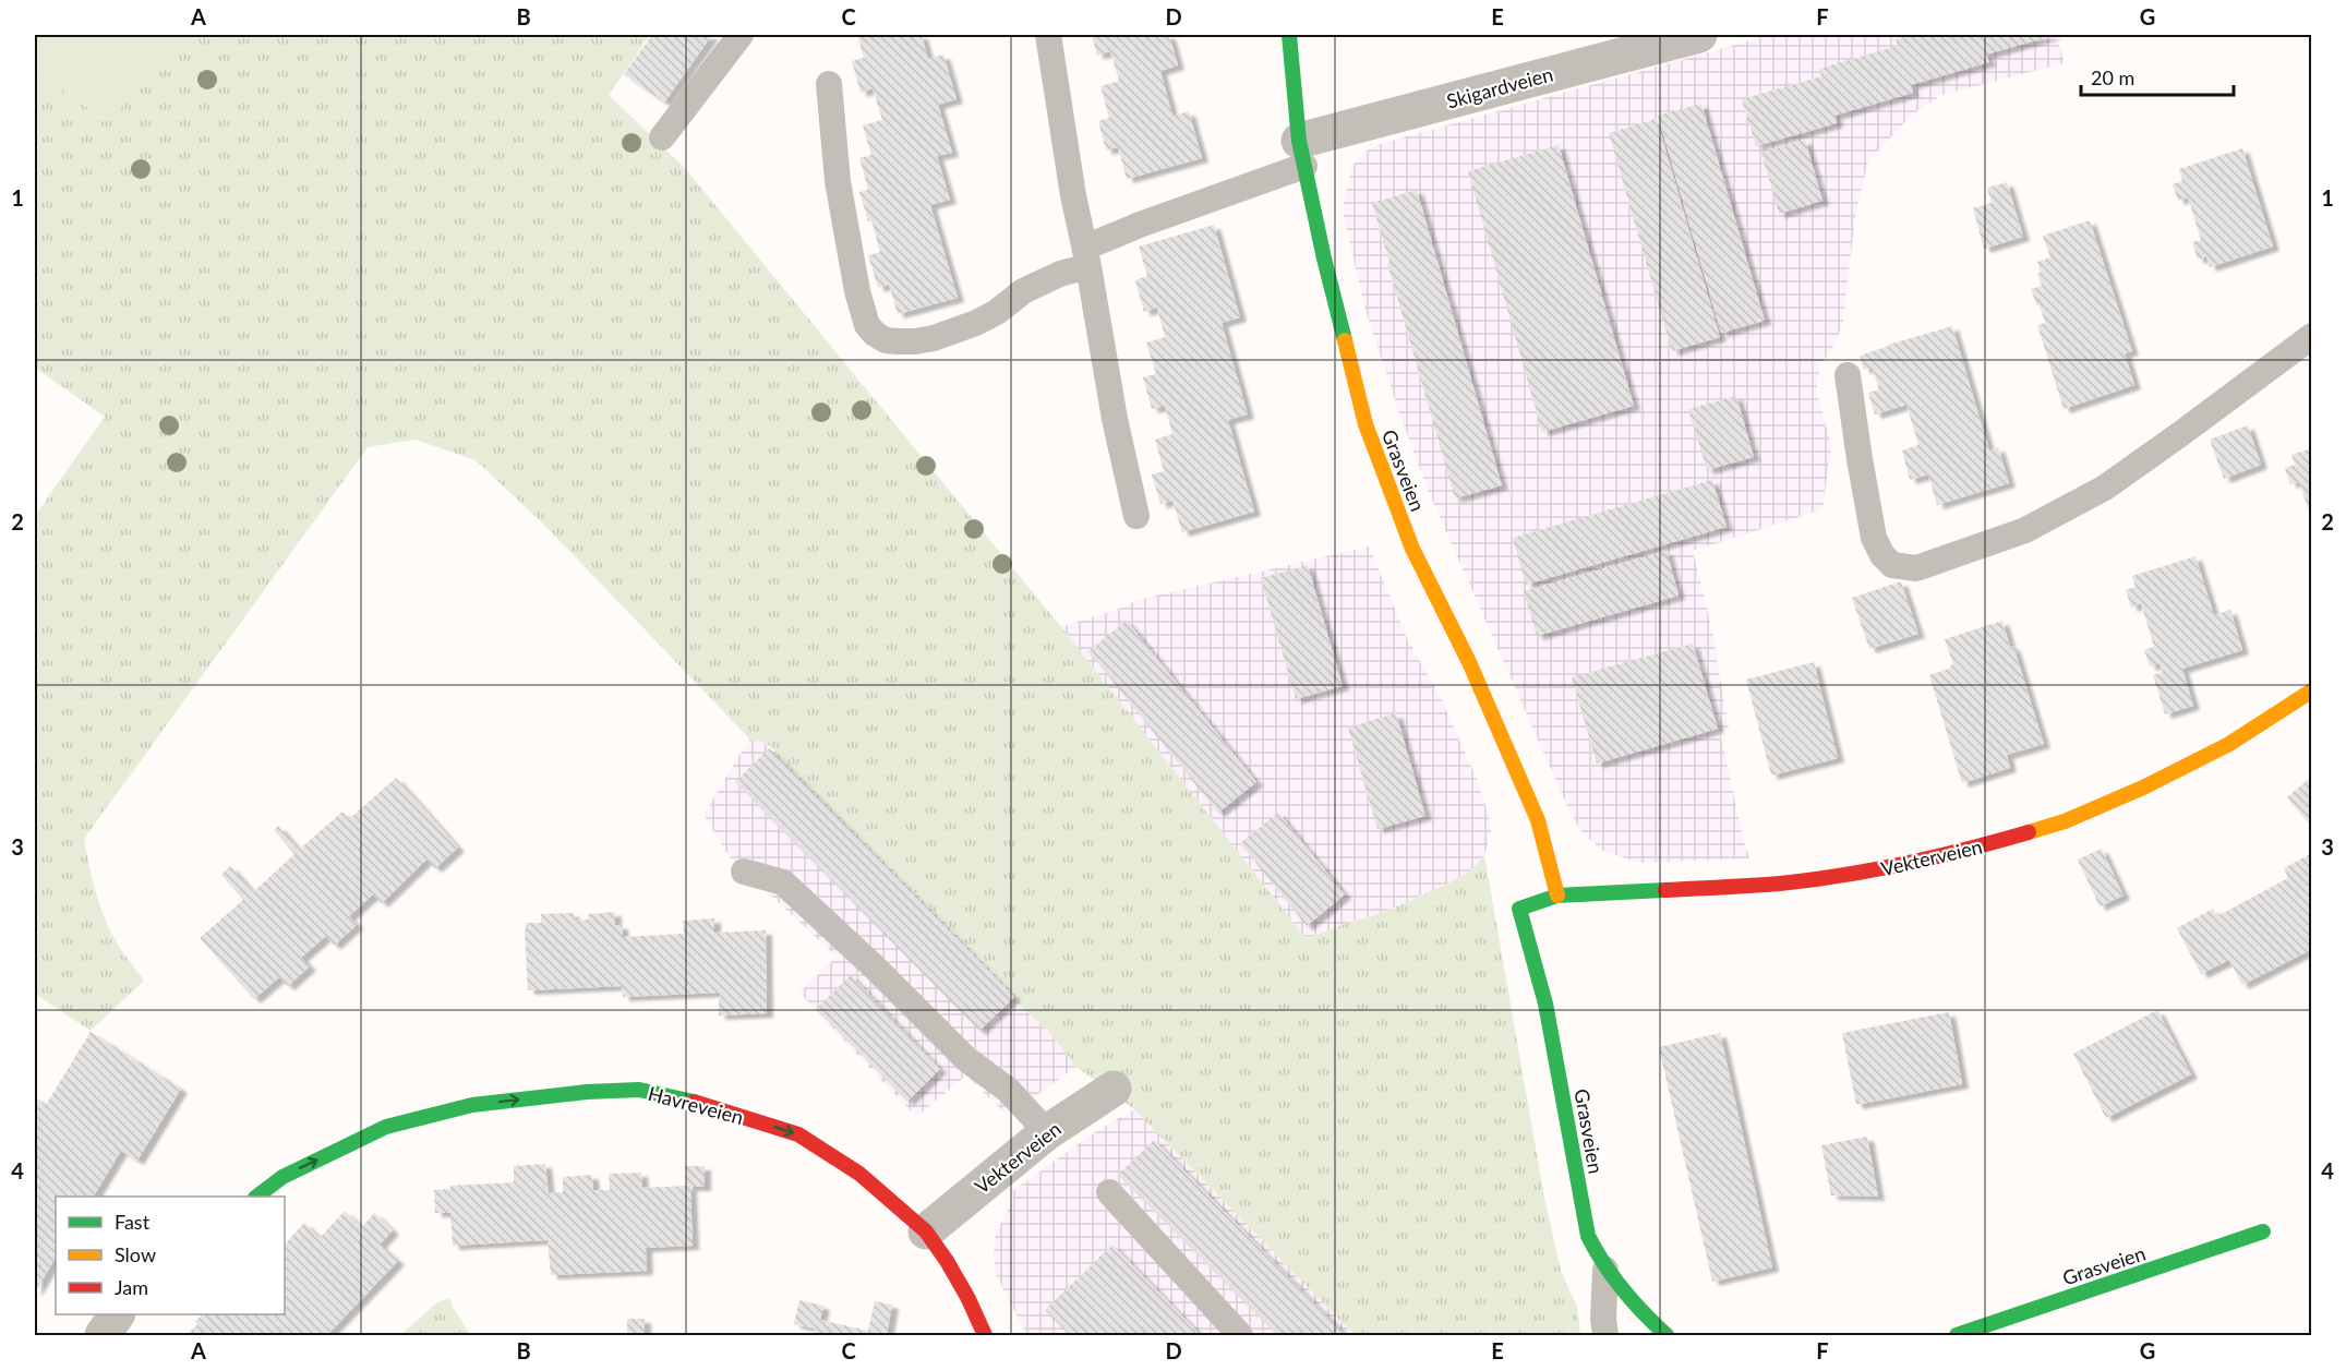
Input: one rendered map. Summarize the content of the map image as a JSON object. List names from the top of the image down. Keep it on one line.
{"streets":{"street":["Skigardveien","Grasveien","Vekterveien","Havreveien"]},"crossings":[["Skigardveien","Grasveien"],["Grasveien","Vekterveien"],["Vekterveien","Havreveien"]],"one_way":["Havreveien"],"legend":["Fast","Slow","Jam"],"scale_bar":"20 m","grid":{"columns":["A","B","C","D","E","F","G"],"rows":["1","2","3","4"]}}
